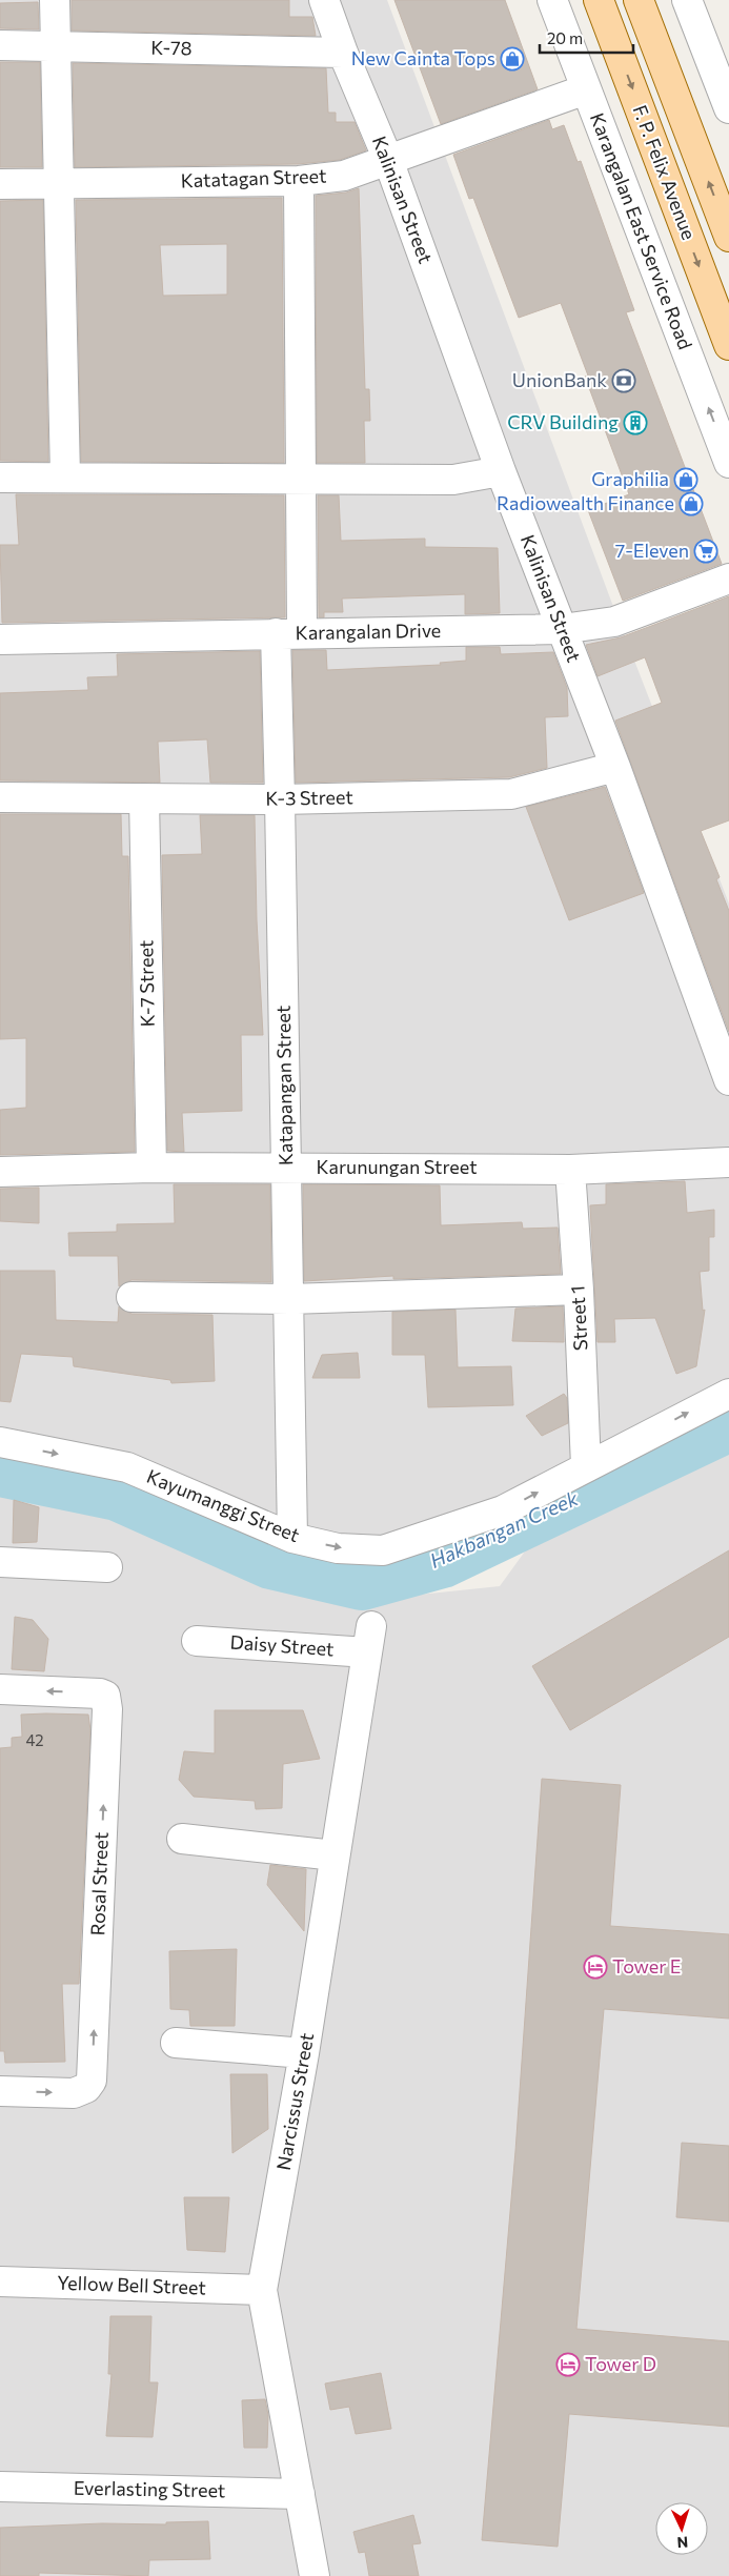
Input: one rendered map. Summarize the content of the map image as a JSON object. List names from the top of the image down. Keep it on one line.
{"streets":{"main road":["F. P. Felix Avenue"],"street":["K-78","Katatagan Street","Kalinisan Street","Karangalan East Service Road","Karangalan Drive","K-3 Street","K-7 Street","Katapangan Street","Karunungan Street","Street 1","Kayumanggi Street","Daisy Street","Rosal Street","Narcissus Street","Yellow Bell Street","Everlasting Street"]},"crossings":[["K-78","Kalinisan Street"],["Katatagan Street","Kalinisan Street"],["Katatagan Street","Karangalan East Service Road"],["Katatagan Street","Katapangan Street"],["Kalinisan Street","Karangalan Drive"],["Kalinisan Street","K-3 Street"],["Karangalan Drive","Katapangan Street"],["K-3 Street","K-7 Street"],["K-3 Street","Katapangan Street"],["K-7 Street","Karunungan Street"],["Katapangan Street","Karunungan Street"],["Katapangan Street","Kayumanggi Street"],["Karunungan Street","Street 1"],["Street 1","Kayumanggi Street"],["Daisy Street","Narcissus Street"],["Narcissus Street","Yellow Bell Street"],["Narcissus Street","Everlasting Street"]],"one_way":["Karangalan East Service Road"],"water":["Hakbangan Creek"],"places":{"shop":["New Cainta Tops","Graphilia","Radiowealth Finance"],"bank":["UnionBank"],"building":["CRV Building"],"supermarket":["7-Eleven"],"hotel":["Tower E","Tower D"]},"house_numbers":["42"],"scale_bar":"20 m","north":"bottom"}
